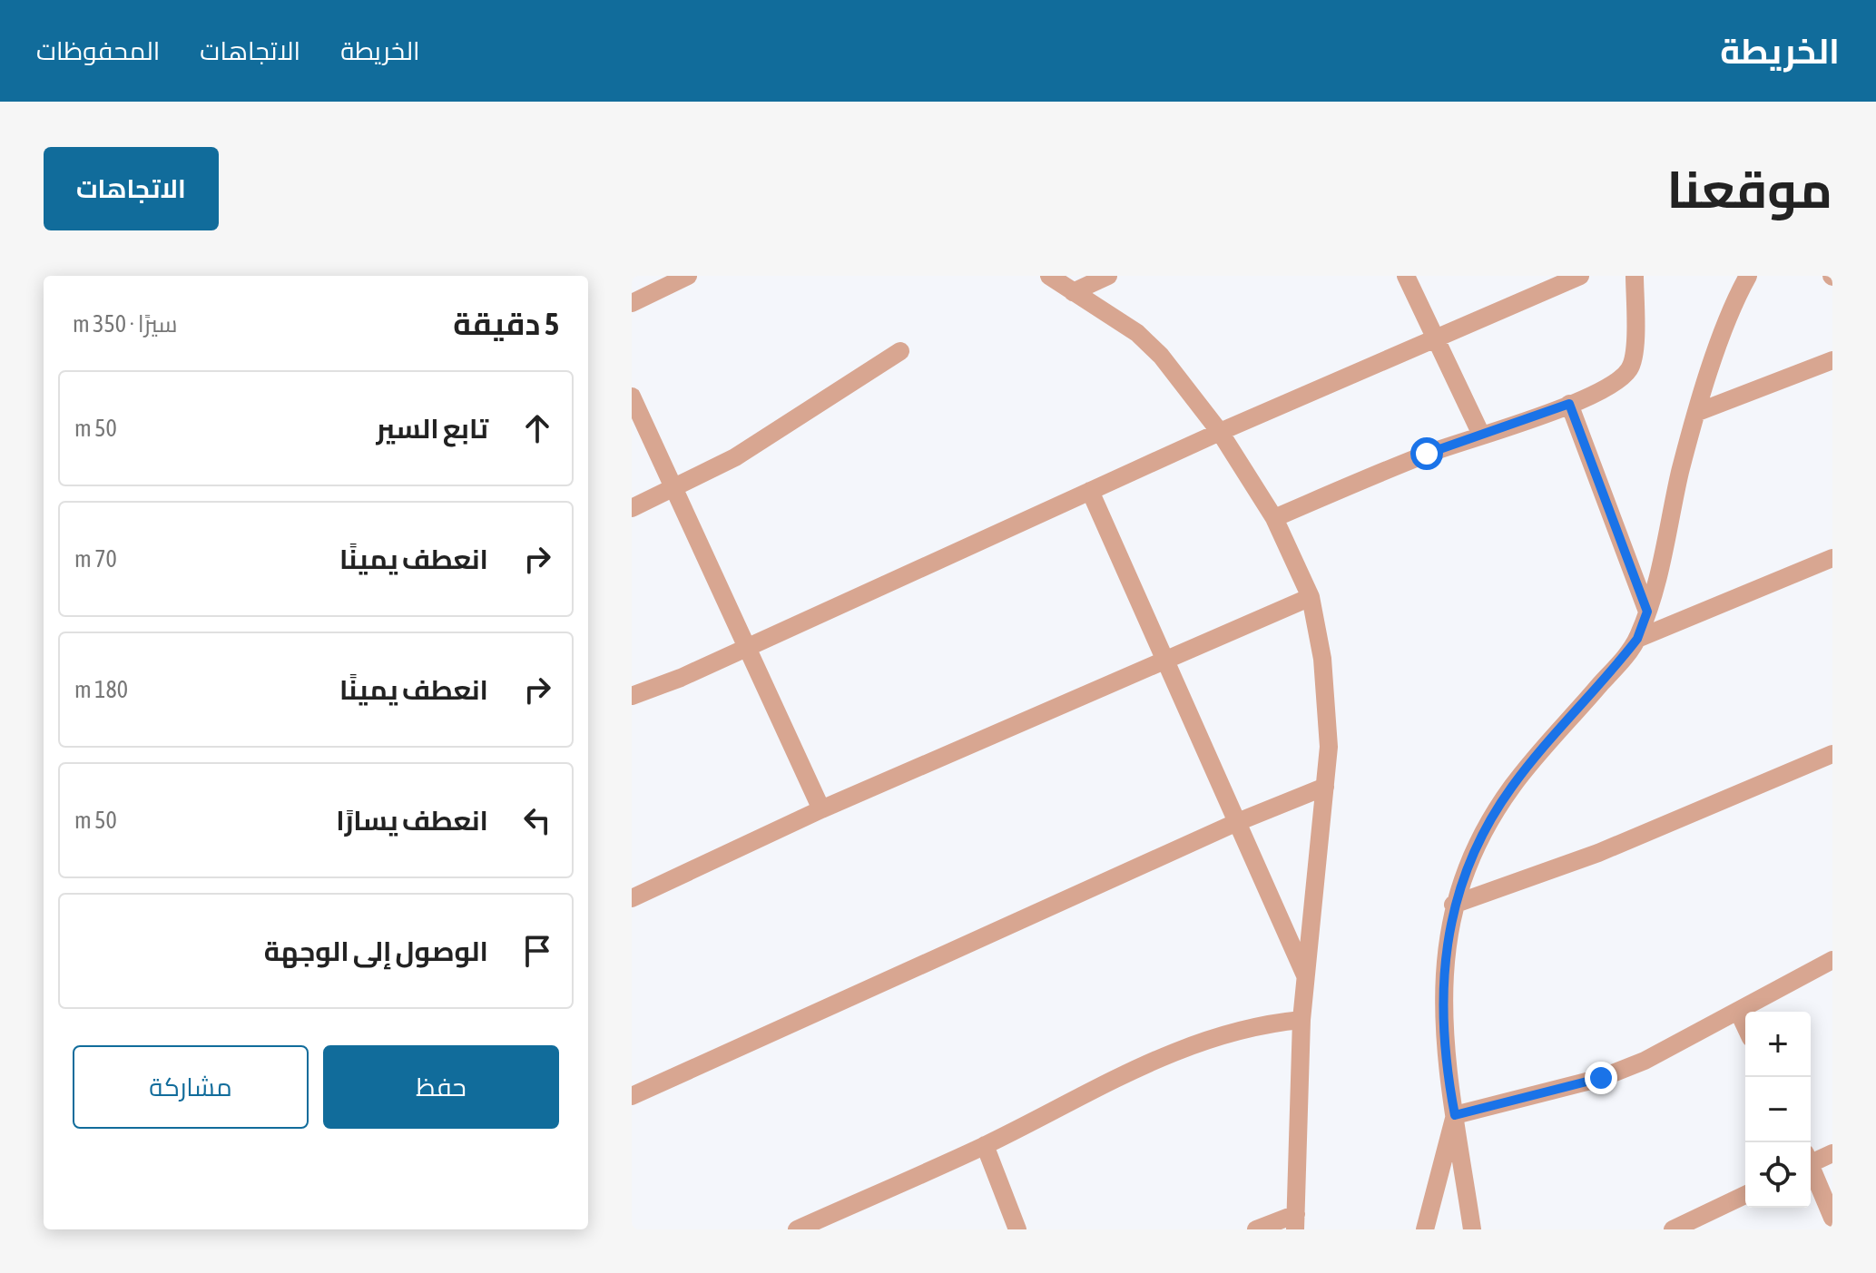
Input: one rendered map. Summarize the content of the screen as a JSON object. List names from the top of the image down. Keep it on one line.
{"page":{"header":"الخريطة","nav":["الخريطة","الاتجاهات","المحفوظات"],"title":"موقعنا","buttons":["الاتجاهات",["حفظ","مشاركة"]],"heading":["5 دقيقة","سيرًا · 350 m"],"list":[["تابع السير","50 m"],["انعطف يمينًا","70 m"],["انعطف يمينًا","180 m"],["انعطف يسارًا","50 m"],"الوصول إلى الوجهة"],"map_buttons":["+","−"]}}
